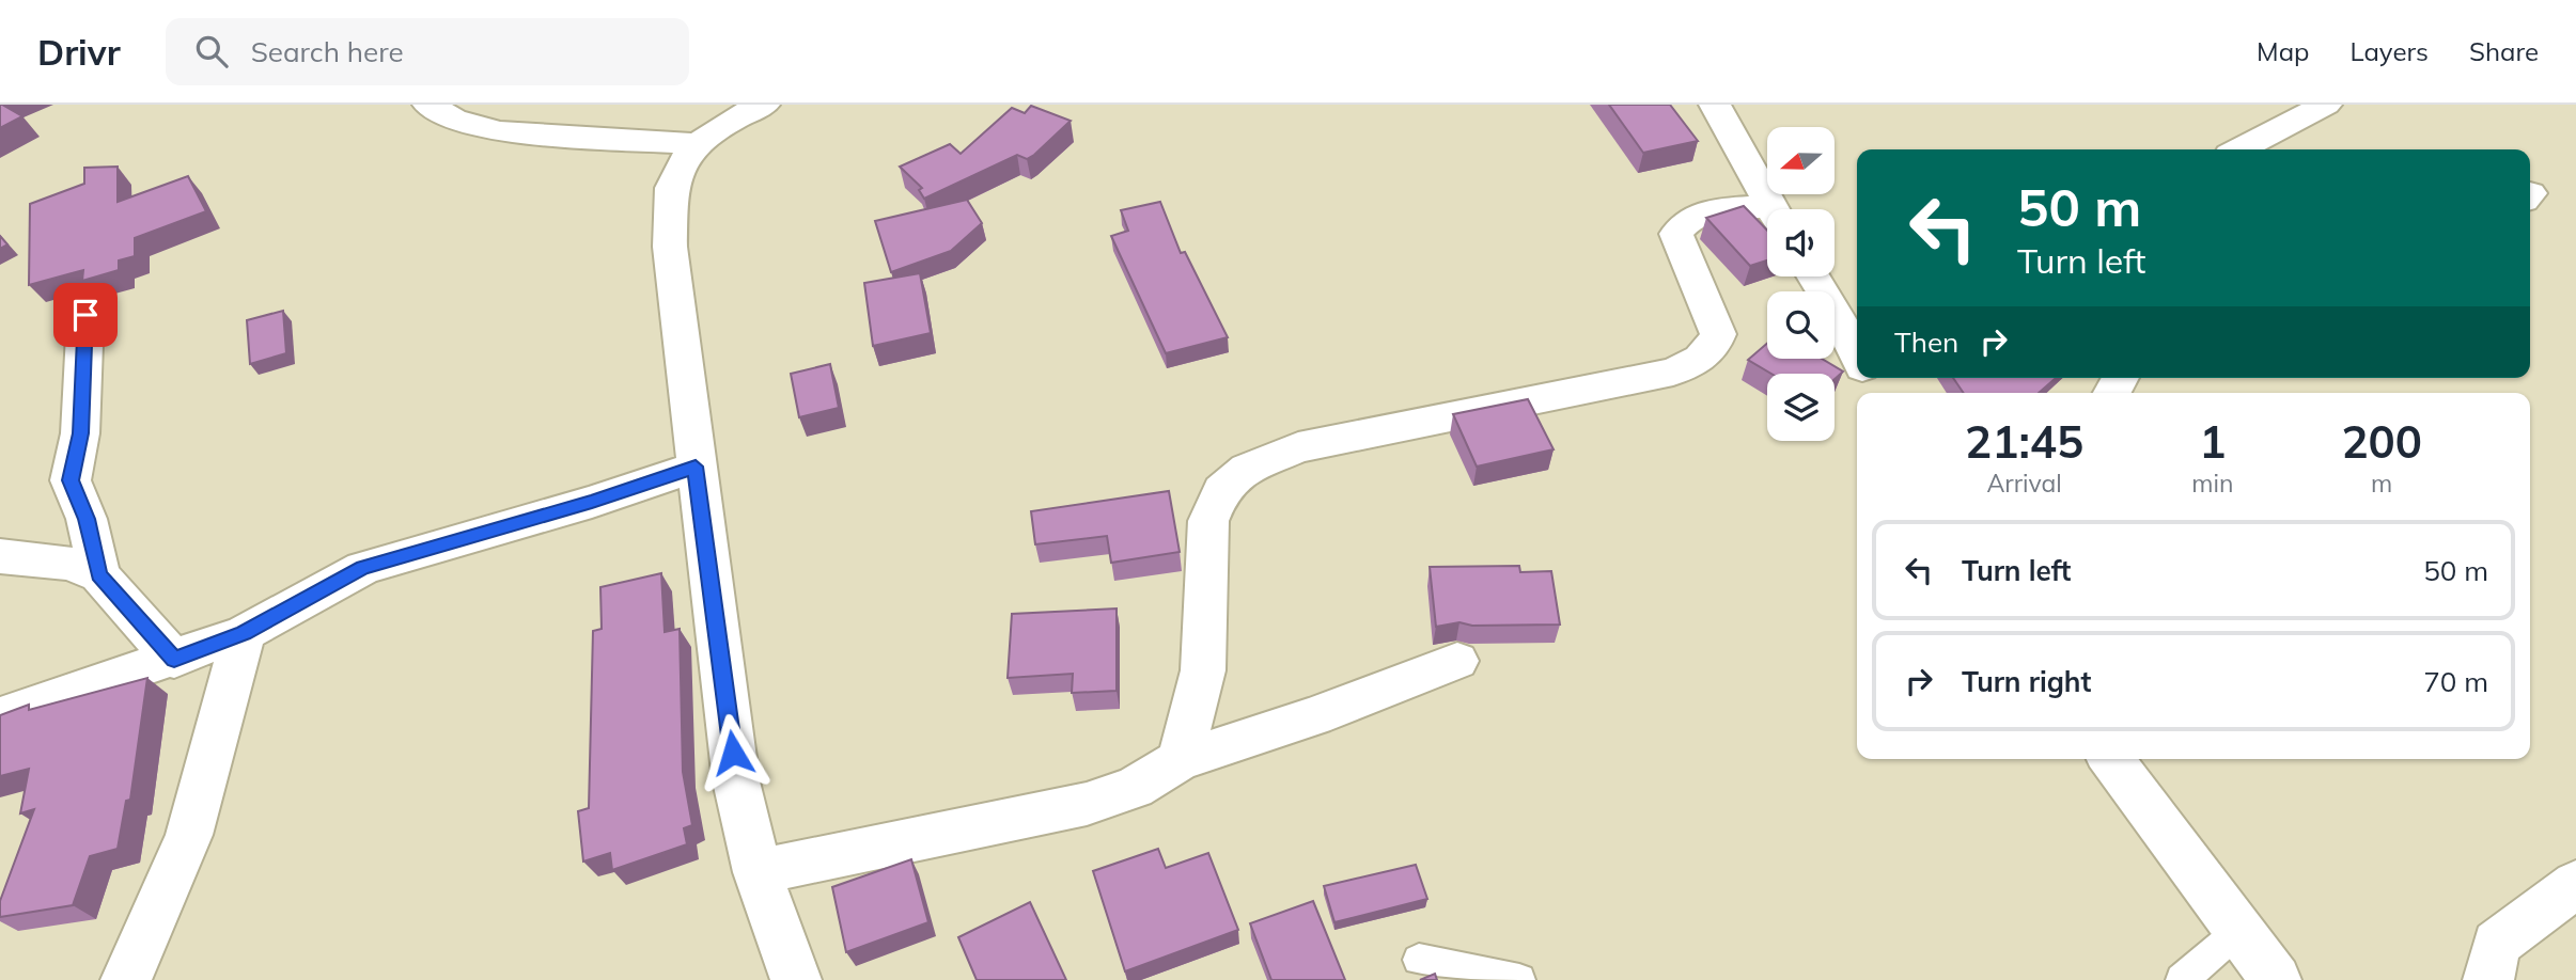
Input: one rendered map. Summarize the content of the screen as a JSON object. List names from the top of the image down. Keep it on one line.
{"north":"left","page":{"header":"Drivr","search":"Search here","nav":["Map","Layers","Share"],"turn":["50 m","Turn left"],"then":"Then","eta":["21:45","Arrival","1","min","200","m"],"list":[{"name":"Turn left","value":"50 m"},{"name":"Turn right","value":"70 m"}]}}
